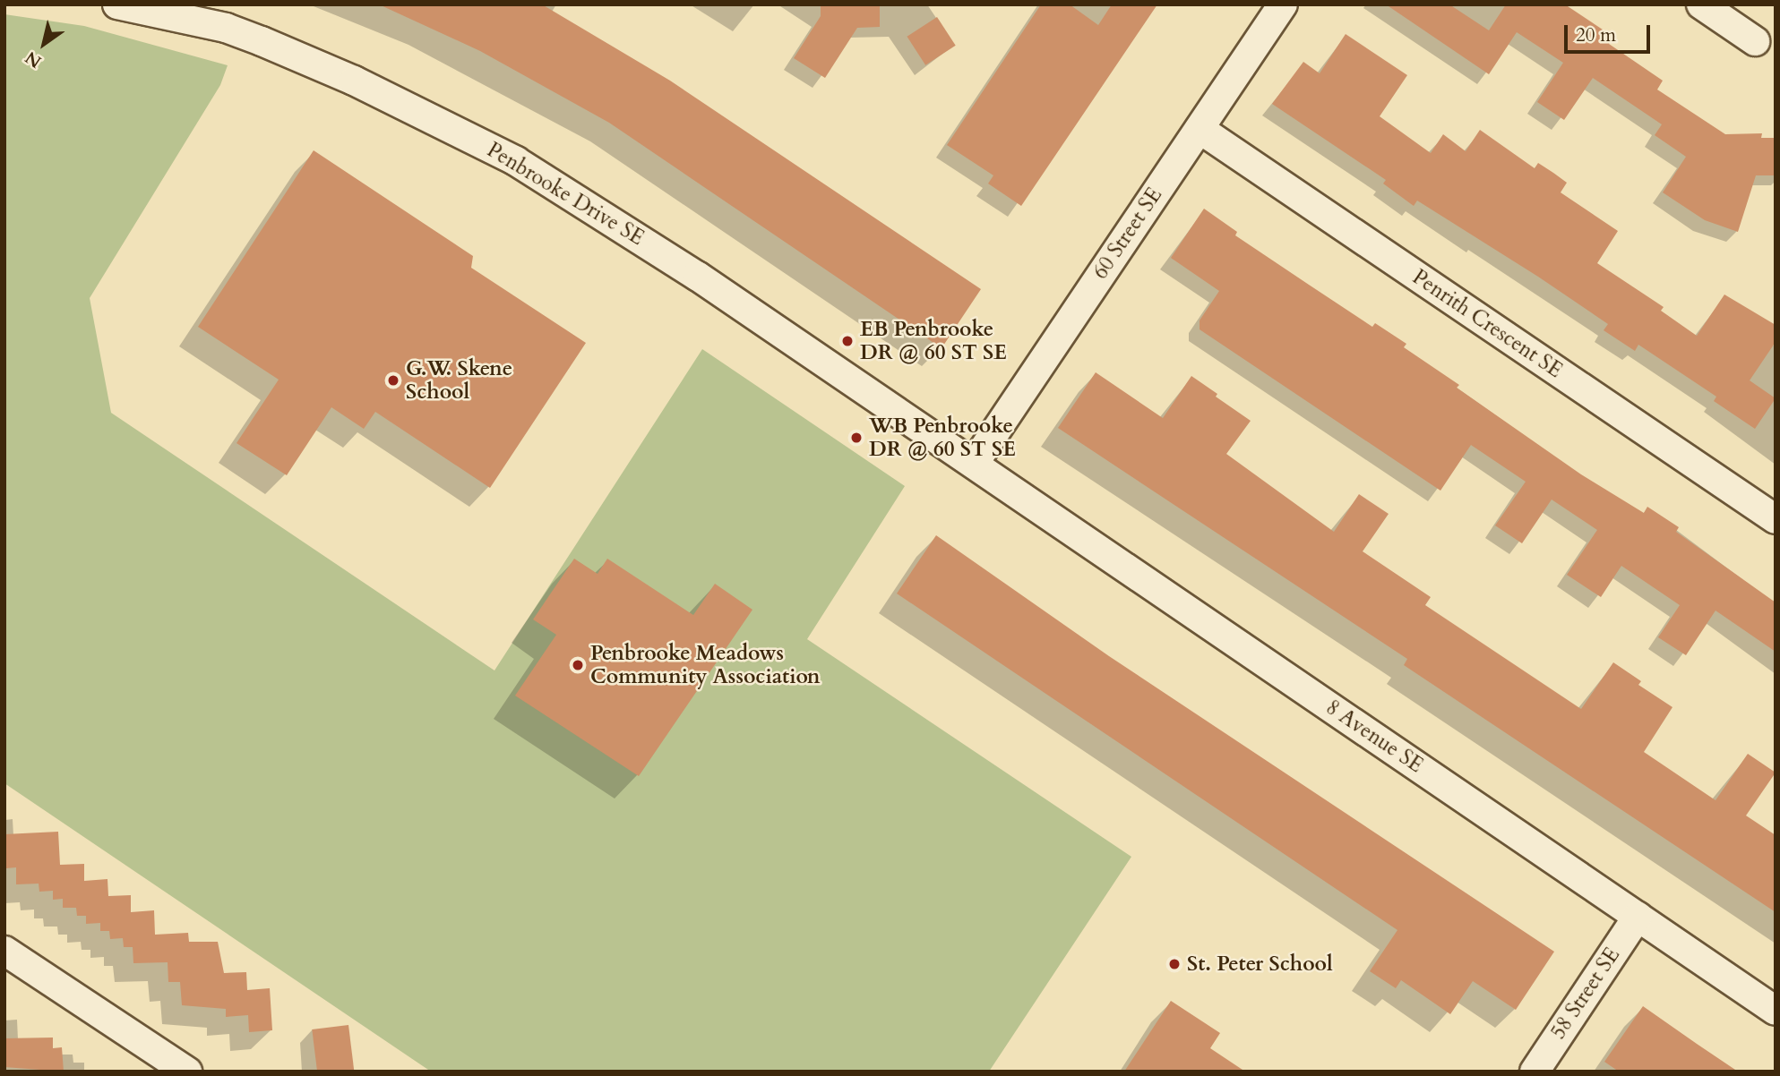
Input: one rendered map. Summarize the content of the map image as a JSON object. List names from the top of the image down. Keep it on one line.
{"streets":{"street":["Penbrooke Drive SE","60 Street SE","Penrith Crescent SE","8 Avenue SE","58 Street SE"]},"crossings":[["Penbrooke Drive SE","60 Street SE"],["Penbrooke Drive SE","8 Avenue SE"],["60 Street SE","Penrith Crescent SE"],["60 Street SE","8 Avenue SE"],["8 Avenue SE","58 Street SE"]],"places":["EB Penbrooke DR @ 60 ST SE","G.W. Skene School","WB Penbrooke DR @ 60 ST SE","Penbrooke Meadows Community Association","St. Peter School"],"scale_bar":"20 m","north":"bottom left"}
